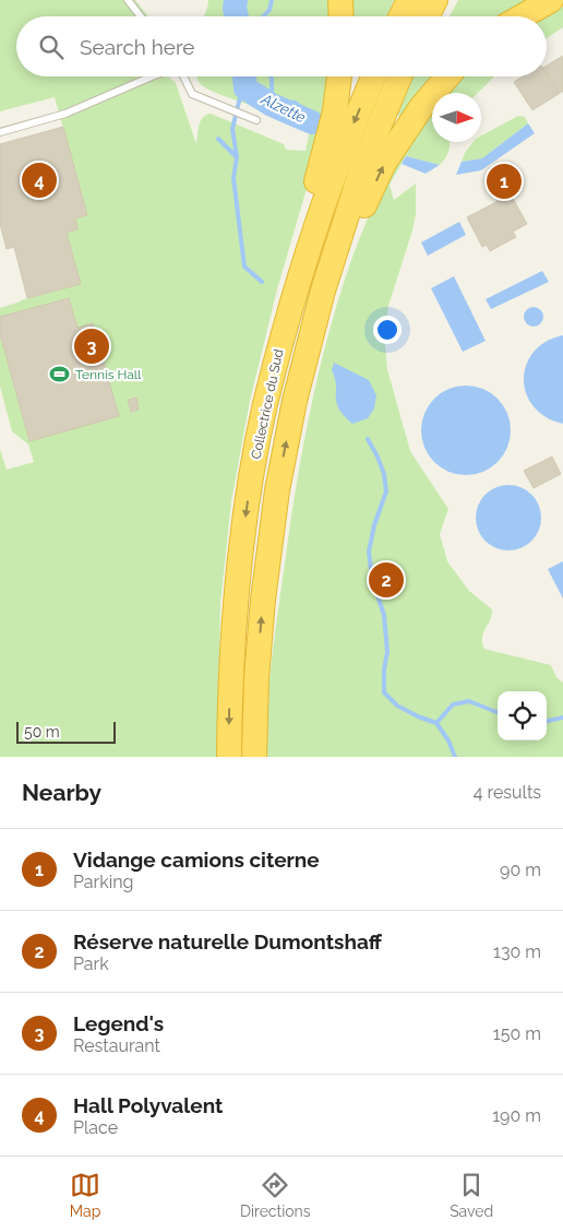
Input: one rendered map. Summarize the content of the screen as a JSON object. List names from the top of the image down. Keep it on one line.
{"streets":{"highway":["Collectrice du Sud"]},"water":["Alzette"],"places":{"sports":["Tennis Hall"]},"scale_bar":"50 m","north":"right","page":{"search":"Search here","pins":["4","1","3","2"],"scale":"50 m","heading":["Nearby","4 results"],"list":[{"mark":"1","name":"Vidange camions citerne","note":"Parking","value":"90 m"},{"mark":"2","name":"Réserve naturelle Dumontshaff","note":"Park","value":"130 m"},{"mark":"3","name":"Legend's","note":"Restaurant","value":"150 m"},{"mark":"4","name":"Hall Polyvalent","note":"Place","value":"190 m"}],"nav":["Map","Directions","Saved"]}}
